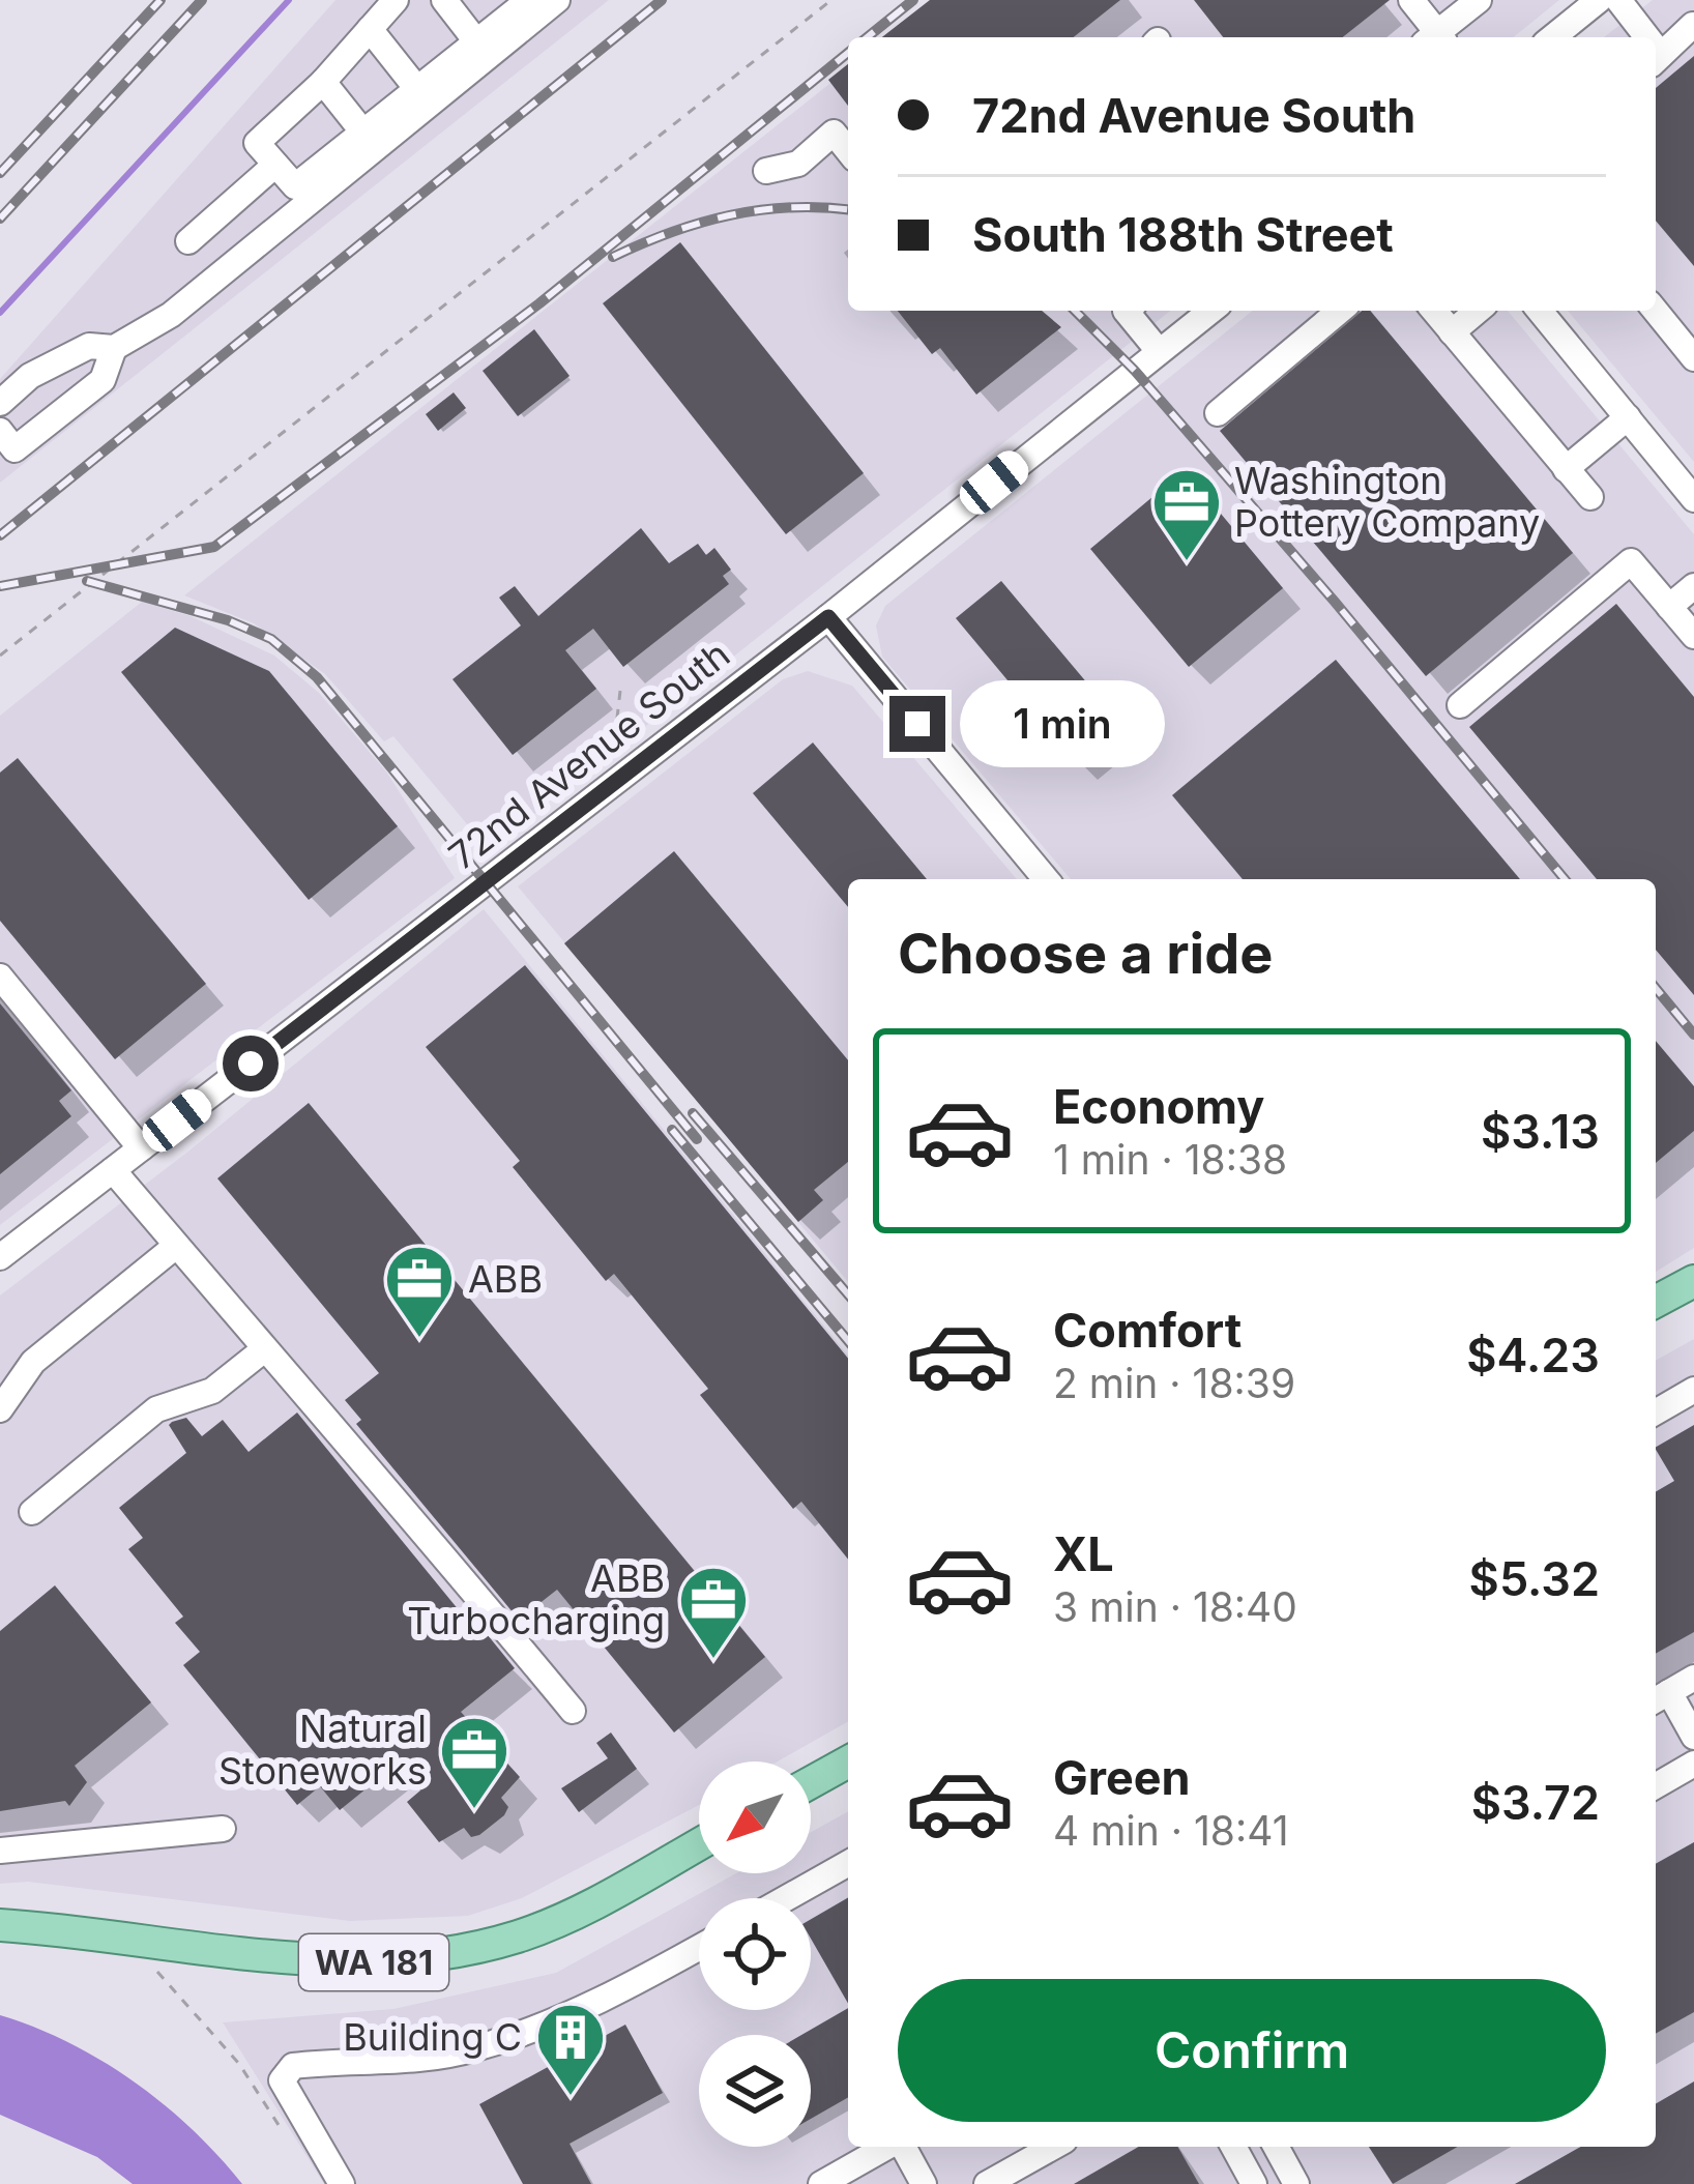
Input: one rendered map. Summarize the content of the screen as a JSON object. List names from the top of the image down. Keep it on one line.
{"streets":{"main road":["WA 181"],"street":["72nd Avenue South"]},"places":{"office":["Washington Pottery Company","ABB","ABB Turbocharging","Natural Stoneworks"],"building":["Building C"]},"north":"bottom left","page":{"banner":["72nd Avenue South","South 188th Street"],"bubble":"1 min","heading":"Choose a ride","list":[{"name":"Economy","note":"1 min · 18:38","value":"$3.13"},{"name":"Comfort","note":"2 min · 18:39","value":"$4.23"},{"name":"XL","note":"3 min · 18:40","value":"$5.32"},{"name":"Green","note":"4 min · 18:41","value":"$3.72"}],"buttons":"Confirm"}}
